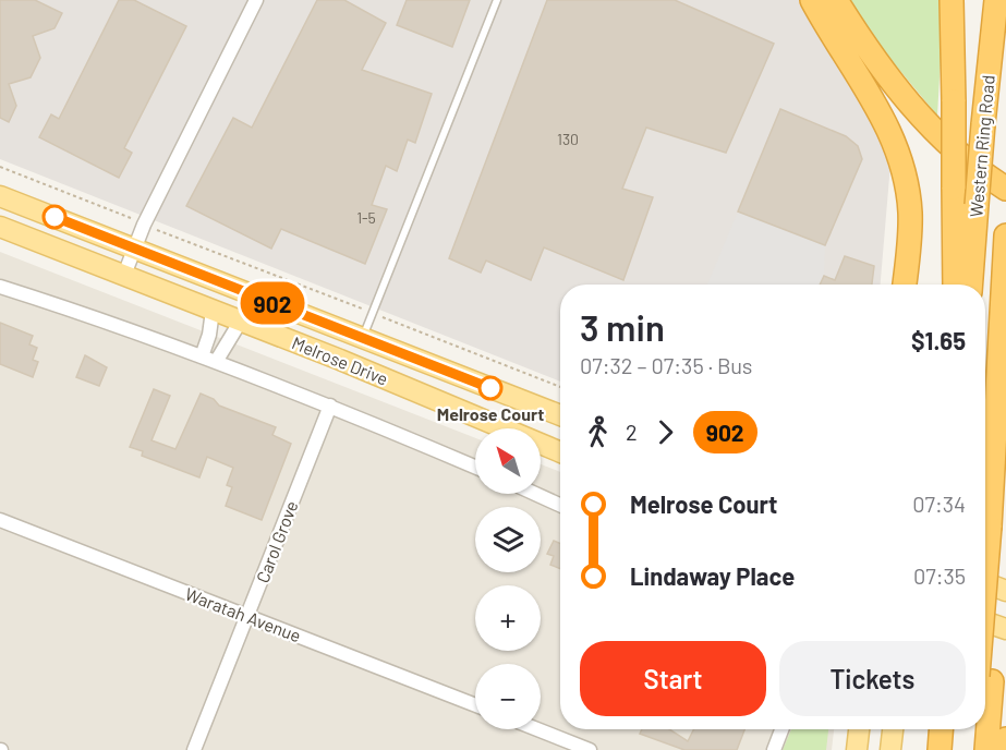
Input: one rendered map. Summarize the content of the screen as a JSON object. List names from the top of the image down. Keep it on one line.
{"streets":{"highway":["Western Ring Road"],"main road":["Melrose Drive"],"street":["Carol Grove","Waratah Avenue"]},"crossings":[["Carol Grove","Waratah Avenue"]],"places":["Melrose Court"],"lines":["bus line 902"],"house_numbers":["130","1-5"],"north":"top left","page":{"on_map":"902","heading":["3 min","07:32 – 07:35 · Bus","$1.65"],"legs":["2","902"],"map_buttons":["+","−"],"list":[{"name":"Melrose Court","value":"07:34"},{"name":"Lindaway Place","value":"07:35"}],"buttons":["Start","Tickets"]}}
